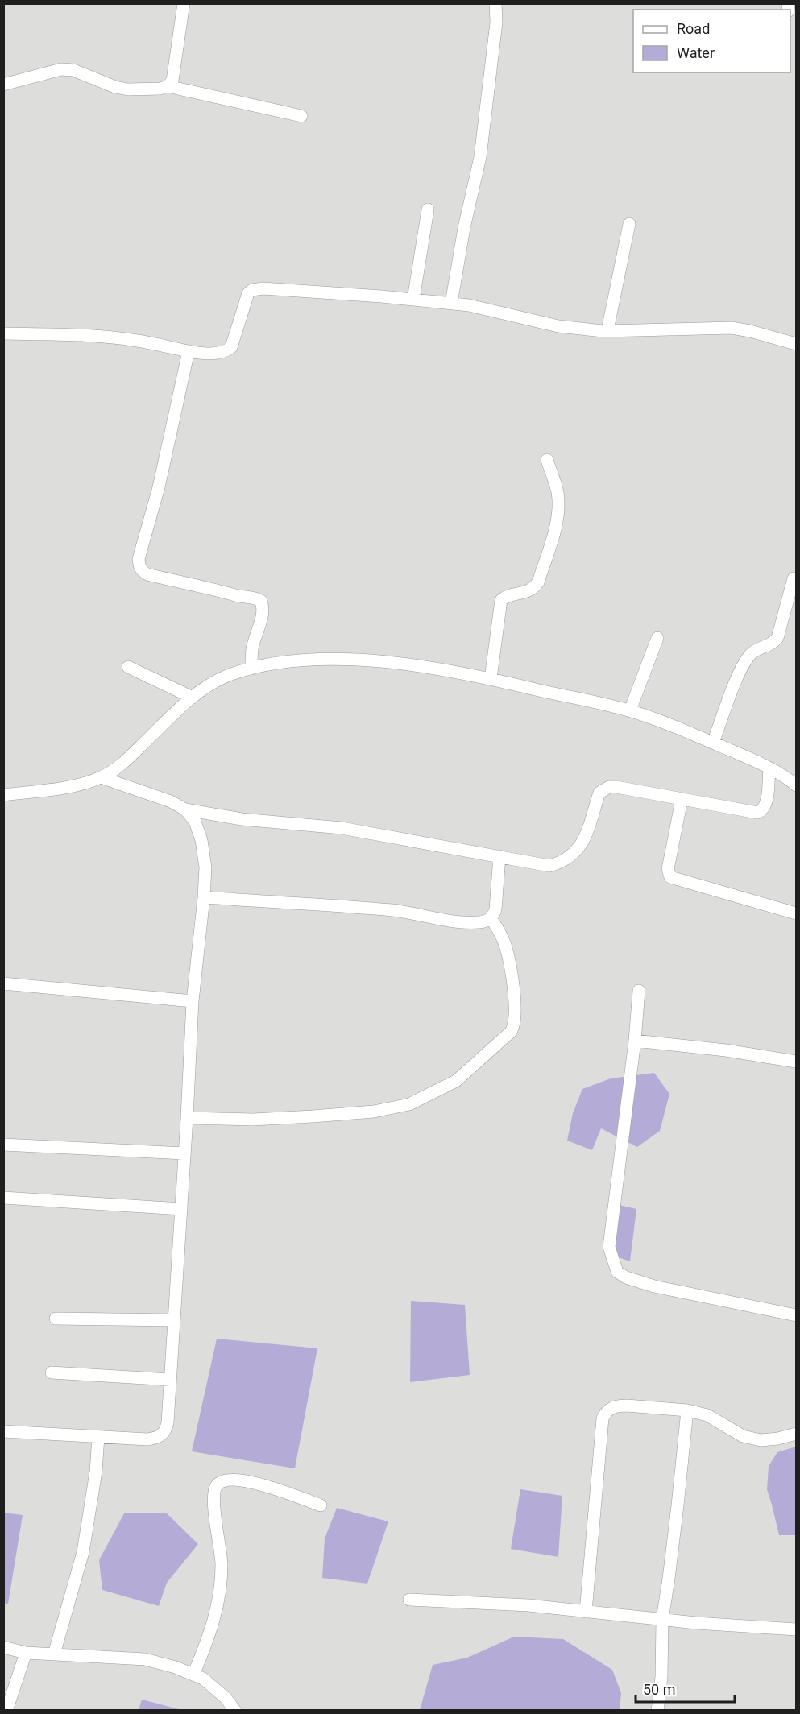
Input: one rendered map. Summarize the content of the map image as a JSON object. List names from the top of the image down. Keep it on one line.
{"legend":["Road","Water"],"scale_bar":"50 m"}
